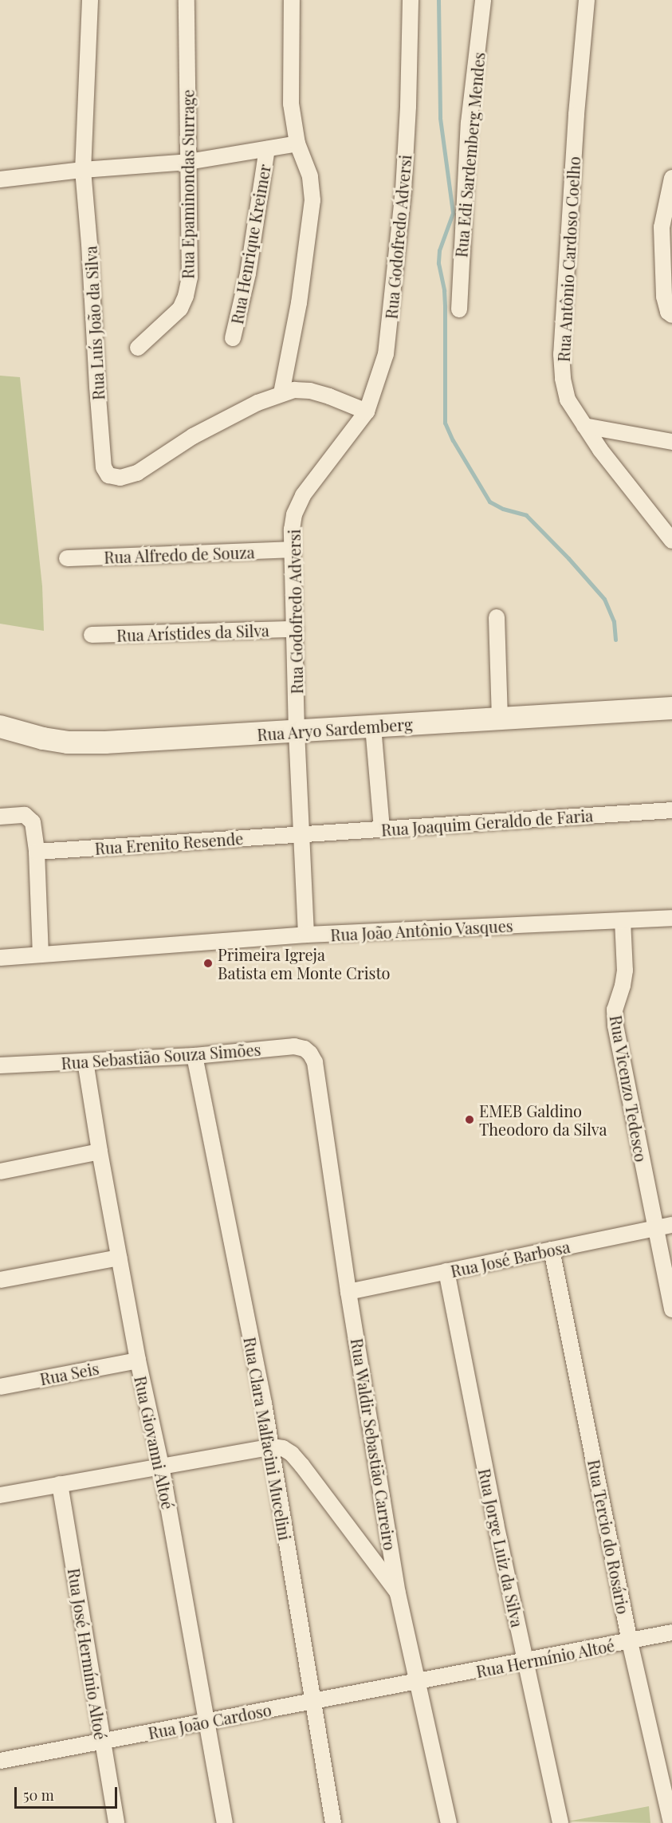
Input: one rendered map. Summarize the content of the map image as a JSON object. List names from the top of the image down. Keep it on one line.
{"streets":{"street":["Rua Edi Sardemberg Mendes","Rua Epaminondas Surrage","Rua Godofredo Adversi","Rua Henrique Kreimer","Rua Antônio Cardoso Coelho","Rua Luís João da Silva","Rua Alfredo de Souza","Rua Arístides da Silva","Rua Aryo Sardemberg","Rua Joaquim Geraldo de Faria","Rua Erenito Resende","Rua João Antônio Vasques","Rua Sebastião Souza Simões","Rua Vicenzo Tedesco","Rua José Barbosa","Rua Seis","Rua Clara Malfacini Mucelini","Rua Giovanni Altoé","Rua Waldir Sebastião Carreiro","Rua Tercio do Rosário","Rua Jorge Luiz da Silva","Rua José Hermínio Altoé","Rua Hermínio Altoé","Rua João Cardoso"]},"crossings":[["Rua Godofredo Adversi","Rua Alfredo de Souza"],["Rua Godofredo Adversi","Rua Arístides da Silva"],["Rua Godofredo Adversi","Rua Aryo Sardemberg"],["Rua Godofredo Adversi","Rua Joaquim Geraldo de Faria"],["Rua Godofredo Adversi","Rua Erenito Resende"],["Rua Godofredo Adversi","Rua João Antônio Vasques"],["Rua Joaquim Geraldo de Faria","Rua Erenito Resende"],["Rua João Antônio Vasques","Rua Vicenzo Tedesco"],["Rua Sebastião Souza Simões","Rua Clara Malfacini Mucelini"],["Rua Sebastião Souza Simões","Rua Giovanni Altoé"],["Rua Sebastião Souza Simões","Rua Waldir Sebastião Carreiro"],["Rua Vicenzo Tedesco","Rua José Barbosa"],["Rua José Barbosa","Rua Waldir Sebastião Carreiro"],["Rua José Barbosa","Rua Tercio do Rosário"],["Rua José Barbosa","Rua Jorge Luiz da Silva"],["Rua Seis","Rua Giovanni Altoé"],["Rua Clara Malfacini Mucelini","Rua João Cardoso"],["Rua Giovanni Altoé","Rua João Cardoso"],["Rua Waldir Sebastião Carreiro","Rua Hermínio Altoé"],["Rua Waldir Sebastião Carreiro","Rua João Cardoso"],["Rua Tercio do Rosário","Rua Hermínio Altoé"],["Rua Jorge Luiz da Silva","Rua Hermínio Altoé"],["Rua José Hermínio Altoé","Rua João Cardoso"],["Rua Hermínio Altoé","Rua João Cardoso"]],"places":["Primeira Igreja Batista em Monte Cristo","EMEB Galdino Theodoro da Silva"],"scale_bar":"50 m"}
